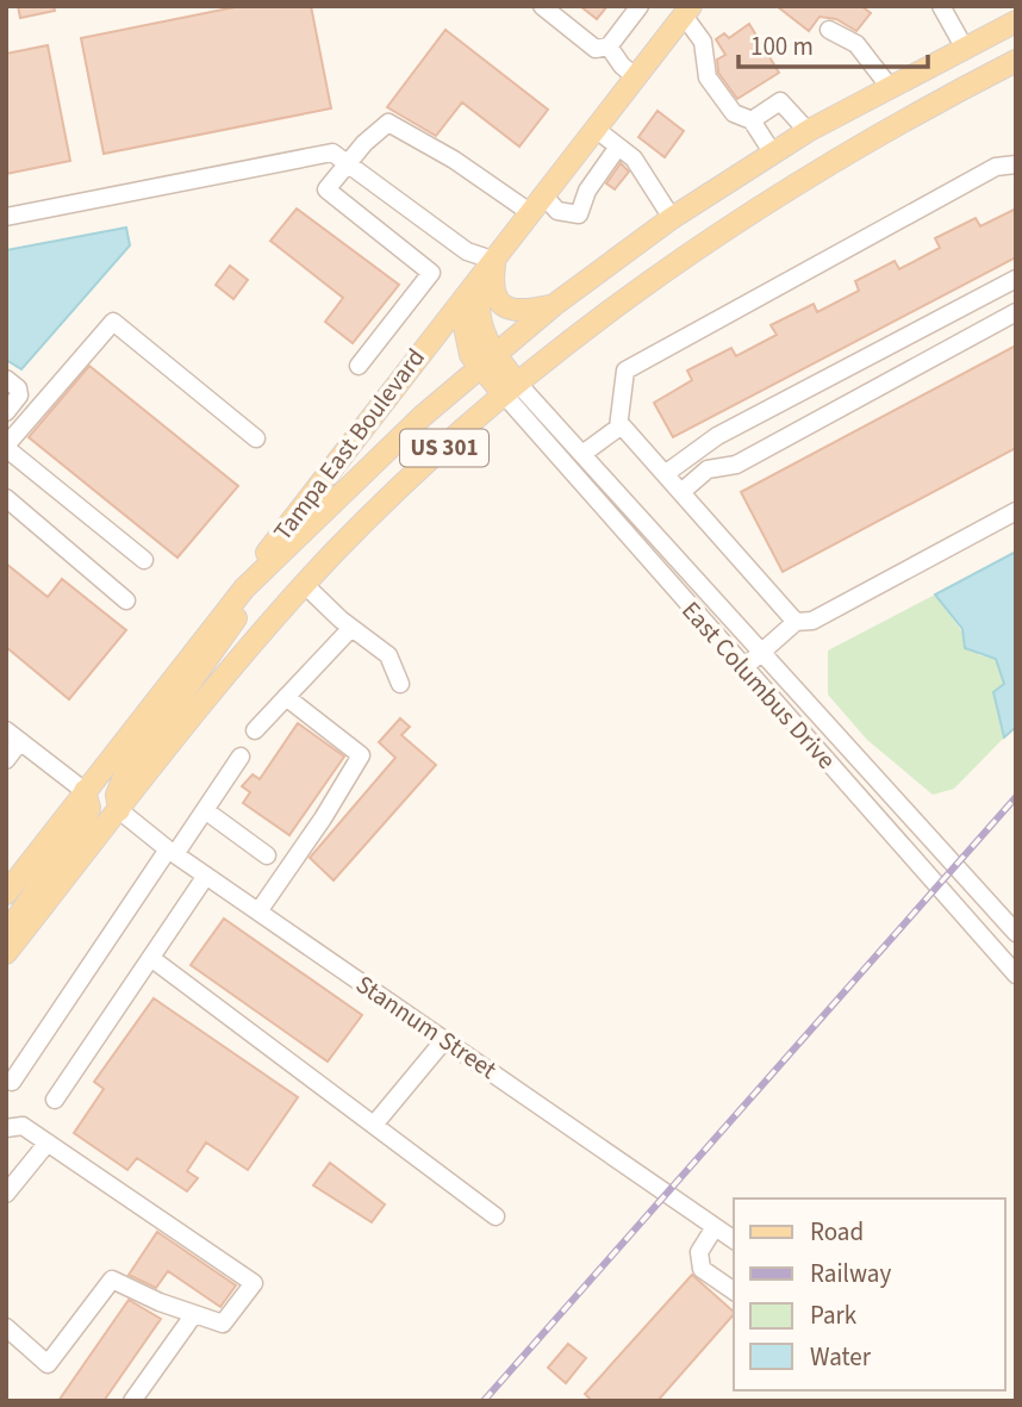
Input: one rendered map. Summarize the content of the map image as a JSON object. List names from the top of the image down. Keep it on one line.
{"streets":{"main road":["Tampa East Boulevard","US 301"],"street":["East Columbus Drive","Stannum Street"]},"crossings":[["Tampa East Boulevard","US 301"],["US 301","East Columbus Drive"],["US 301","Stannum Street"]],"legend":["Road","Railway","Park","Water"],"scale_bar":"100 m"}
